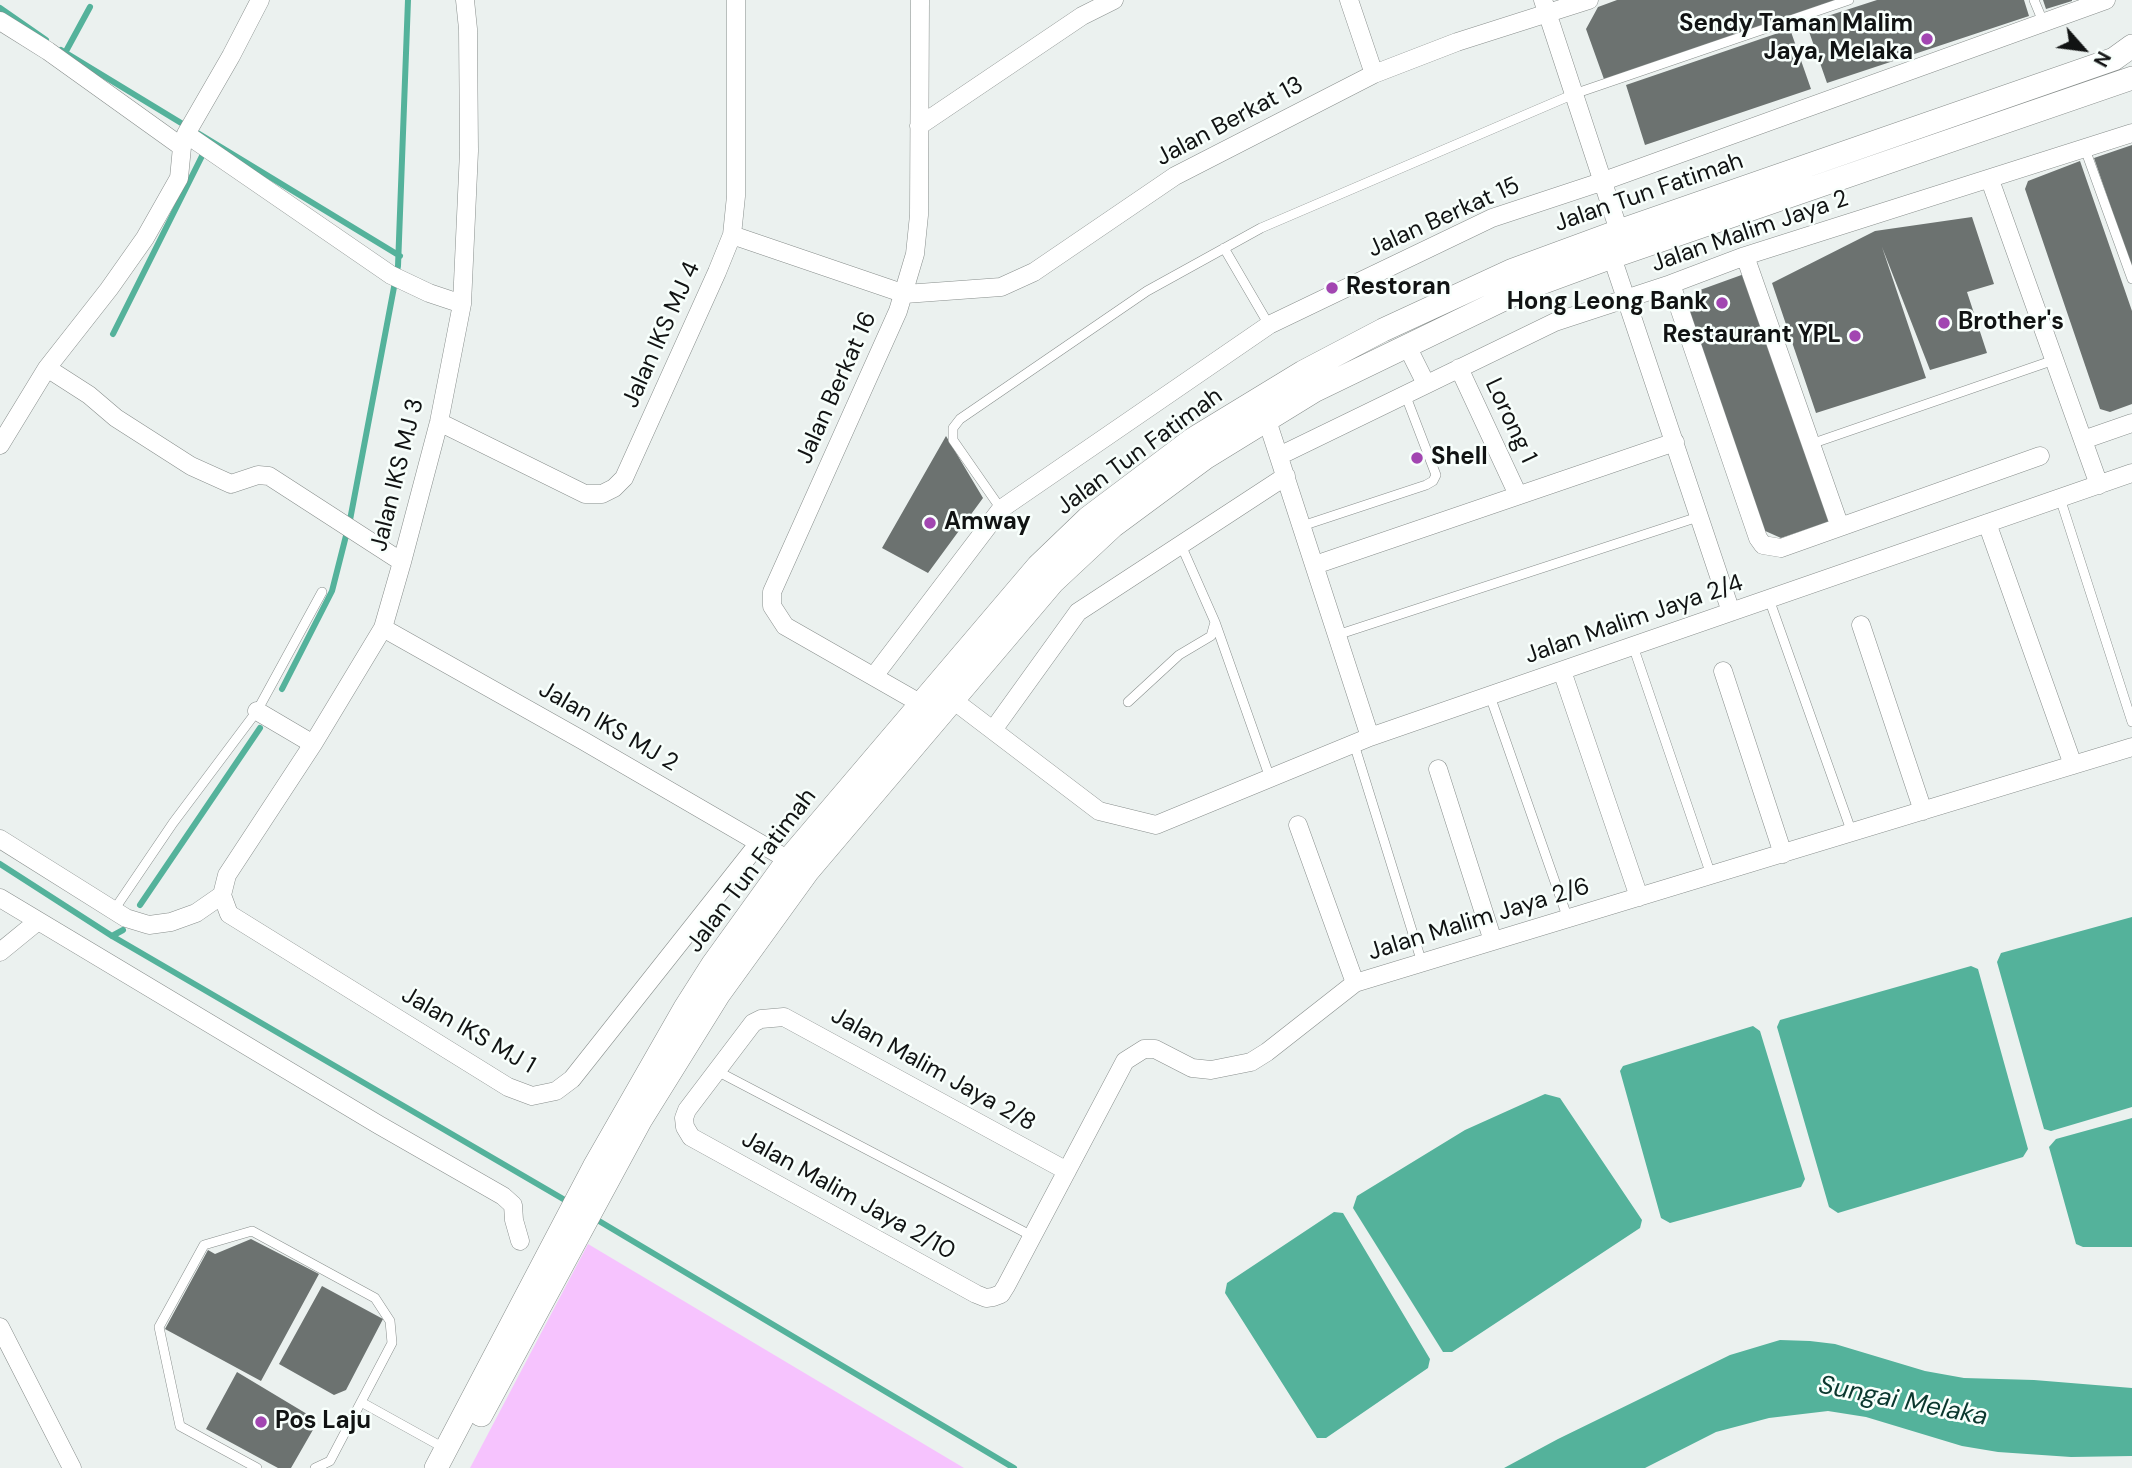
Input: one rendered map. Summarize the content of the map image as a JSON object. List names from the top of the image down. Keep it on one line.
{"streets":{"main road":["Jalan Tun Fatimah"],"street":["Jalan Berkat 13","Jalan Berkat 15","Jalan Malim Jaya 2","Jalan IKS MJ 4","Jalan Berkat 16","Lorong 1","Jalan IKS MJ 3","Jalan Malim Jaya 2/4","Jalan IKS MJ 2","Jalan Malim Jaya 2/6","Jalan IKS MJ 1","Jalan Malim Jaya 2/8","Jalan Malim Jaya 2/10"]},"crossings":[["Jalan Berkat 13","Jalan Berkat 16"],["Jalan Tun Fatimah","Jalan Berkat 16"],["Jalan Tun Fatimah","Jalan IKS MJ 2"],["Jalan Berkat 15","Jalan Berkat 16"],["Jalan Malim Jaya 2","Lorong 1"],["Jalan IKS MJ 4","Jalan IKS MJ 3"],["Jalan Berkat 16","Jalan Malim Jaya 2/4"],["Jalan IKS MJ 3","Jalan IKS MJ 2"],["Jalan IKS MJ 3","Jalan IKS MJ 1"],["Jalan IKS MJ 2","Jalan IKS MJ 1"],["Jalan Malim Jaya 2/6","Jalan Malim Jaya 2/8"],["Jalan Malim Jaya 2/6","Jalan Malim Jaya 2/10"],["Jalan Malim Jaya 2/8","Jalan Malim Jaya 2/10"]],"water":["Sungai Melaka"],"places":["Sendy Taman Malim Jaya, Melaka","Restoran","Hong Leong Bank","Brother's","Restaurant YPL","Shell","Amway","Pos Laju"],"north":"bottom right"}
